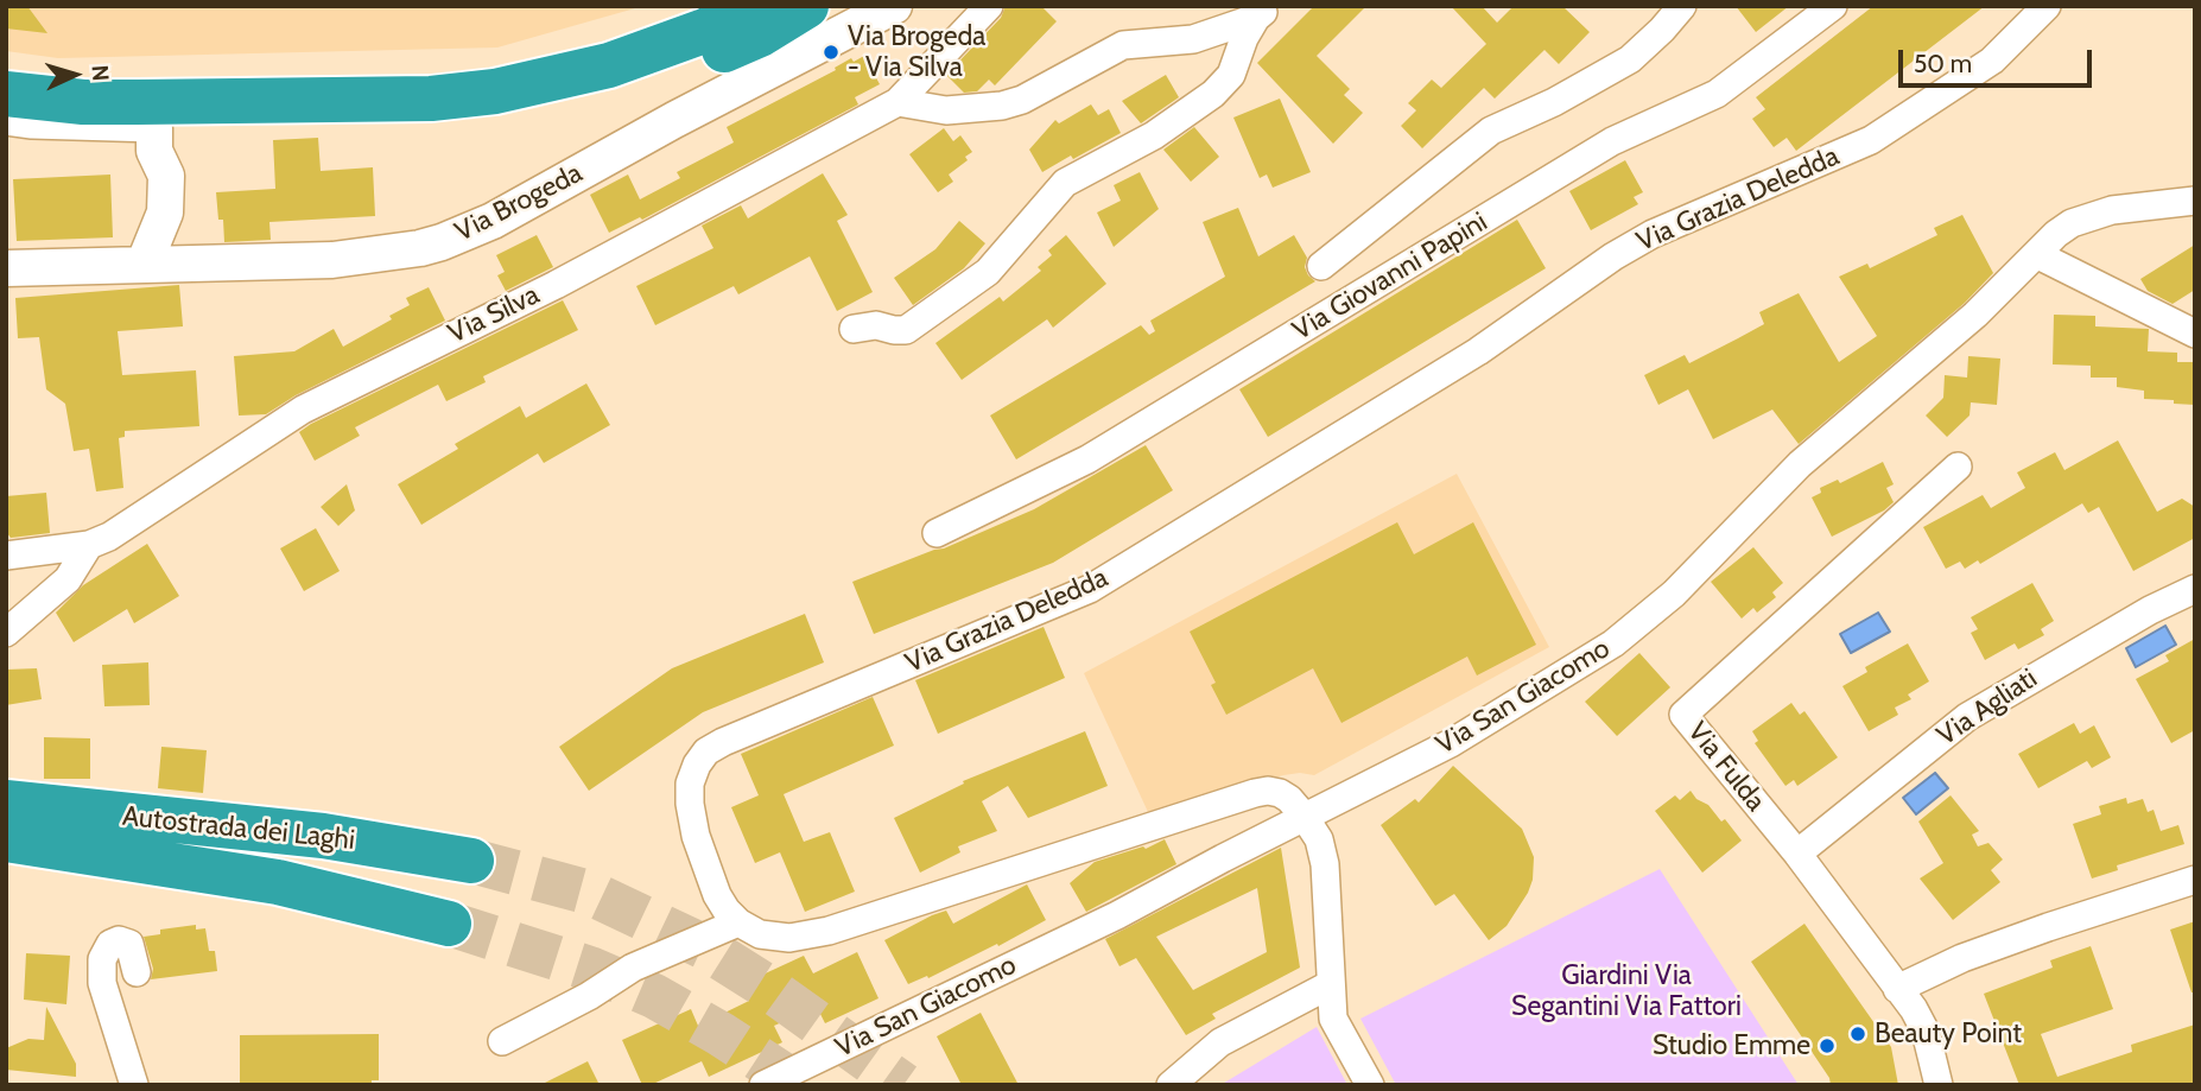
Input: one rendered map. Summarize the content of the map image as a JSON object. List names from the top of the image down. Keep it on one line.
{"streets":{"highway":["Autostrada dei Laghi"],"street":["Via Grazia Deledda","Via Brogeda","Via Giovanni Papini","Via Silva","Via San Giacomo","Via Agliati","Via Fulda"]},"crossings":[["Via Agliati","Via Fulda"]],"parks":["Giardini Via Segantini Via Fattori"],"places":["Via Brogeda - Via Silva","Beauty Point","Studio Emme"],"scale_bar":"50 m","north":"right"}
